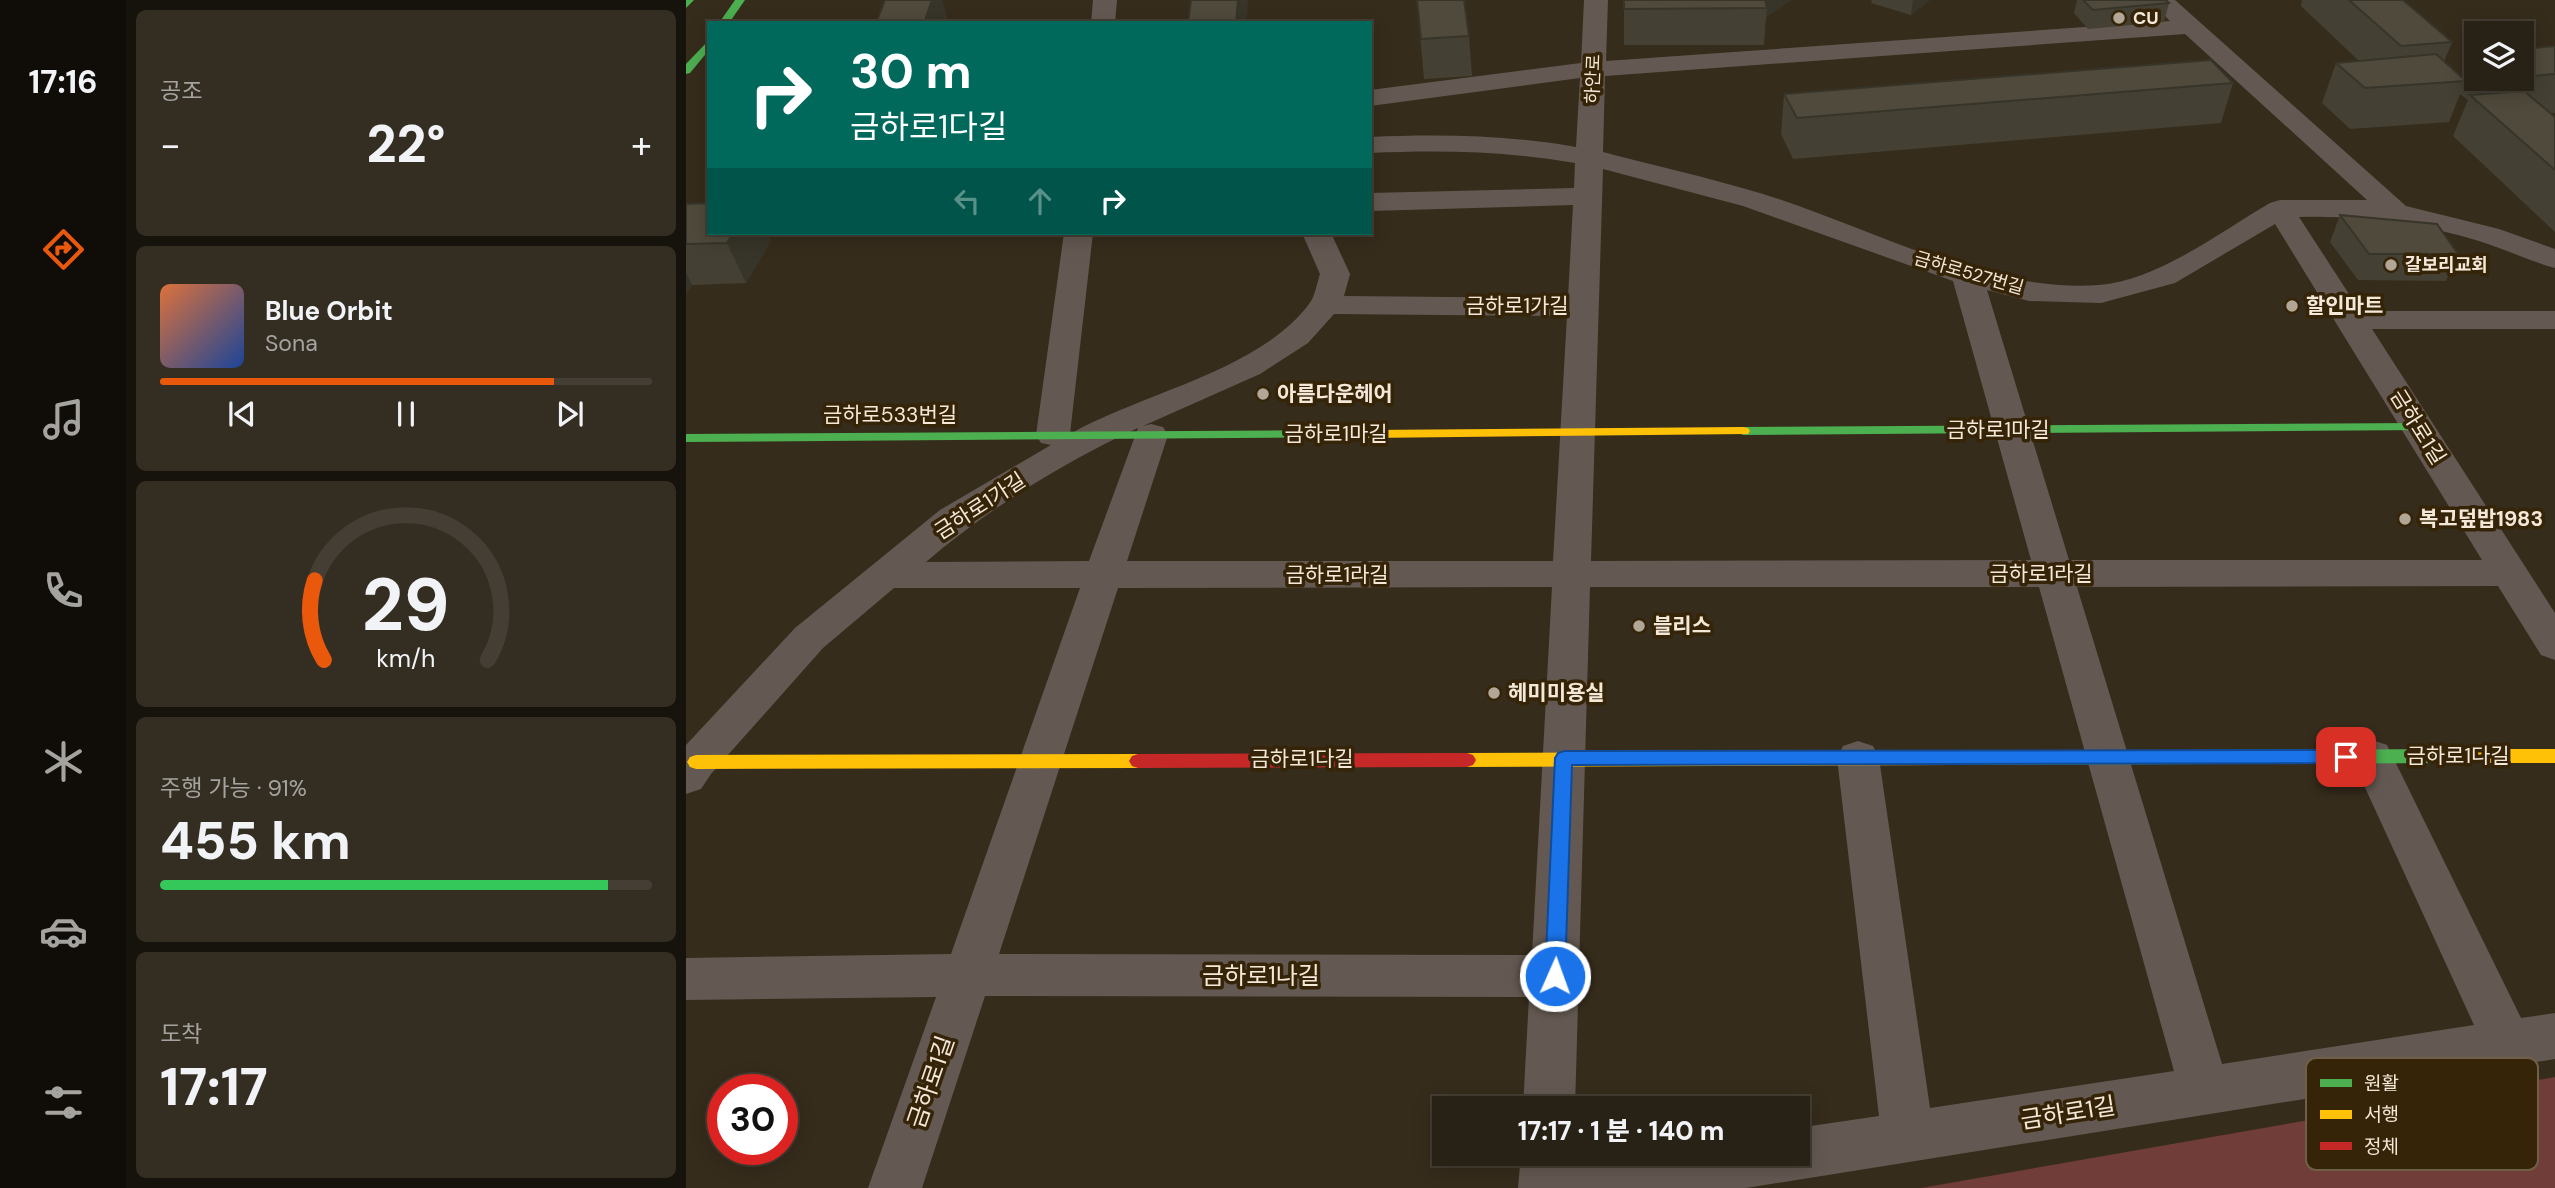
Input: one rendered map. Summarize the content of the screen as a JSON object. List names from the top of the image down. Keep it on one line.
{"streets":{"street":["하안로","금하로527번길","금하로1가길","금하로533번길","금하로1길","금하로1마길","금하로1라길","금하로1다길","금하로1나길"]},"crossings":[["하안로","금하로527번길"],["금하로527번길","금하로1길"],["금하로1가길","금하로533번길"],["금하로1가길","금하로1마길"],["금하로1가길","금하로1라길"],["금하로1가길","금하로1다길"],["금하로533번길","금하로1마길"],["금하로1길","금하로1마길"],["금하로1길","금하로1라길"],["금하로1길","금하로1나길"]],"places":["CU","갈보리교회","할인마트","아름다운헤어","복고덮밥1983","블리스","헤미미용실"],"legend":["원활","서행","정체"],"page":{"tabs":"17:16","tile":["공조",["주행 가능 · 91%","455 km"],["도착","17:17"]],"turn":["30 m","금하로1다길"],"heat":["−","22°","+"],"song":["Blue Orbit","Sona"],"limit":"30","trip":"17:17 · 1 분 · 140 m","gauge":["29","km/h"]}}
